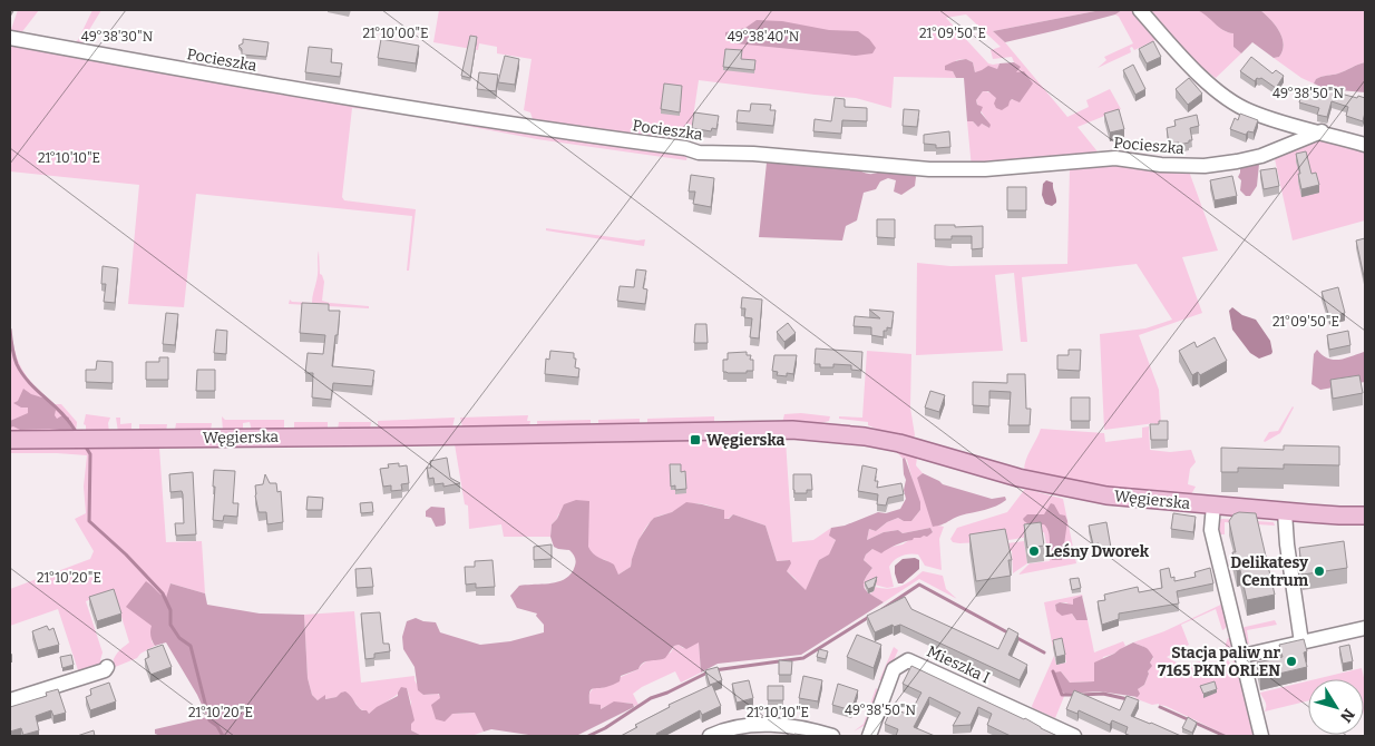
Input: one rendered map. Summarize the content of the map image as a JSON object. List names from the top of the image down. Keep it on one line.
{"streets":{"main road":["Węgierska"],"street":["Pocieszka","Mieszka I"]},"places":{"transit":["Węgierska"],"other":["Leśny Dworek","Delikatesy Centrum","Stacja paliw nr 7165 PKN ORLEN"]},"north":"bottom right","coordinates":["21°10'00\"E","21°09'50\"E","49°38'30\"N","49°38'40\"N","49°38'50\"N","21°10'10\"E","21°10'20\"E"]}
